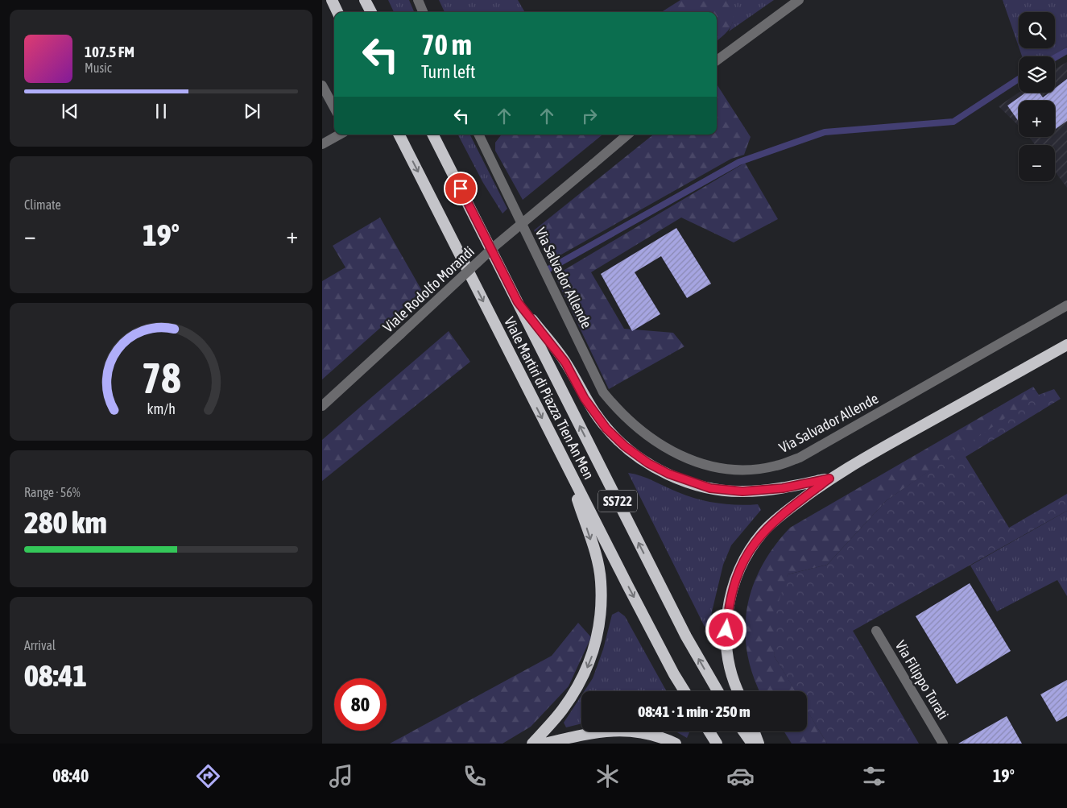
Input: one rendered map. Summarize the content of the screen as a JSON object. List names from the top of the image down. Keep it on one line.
{"streets":{"highway":["Viale Martiri di Piazza Tien An Men","SS722"],"street":["Via Salvador Allende","Viale Rodolfo Morandi","Via Filippo Turati"]},"page":{"map_buttons":["+","−"],"turn":["70 m","Turn left"],"song":["107.5 FM","Music"],"tile":["Climate",["Range · 56%","280 km"],["Arrival","08:41"]],"heat":["−","19°","+"],"limit":"80","trip":"08:41 · 1 min · 250 m","tabs":["08:40","19°"],"gauge":["78","km/h"]}}
